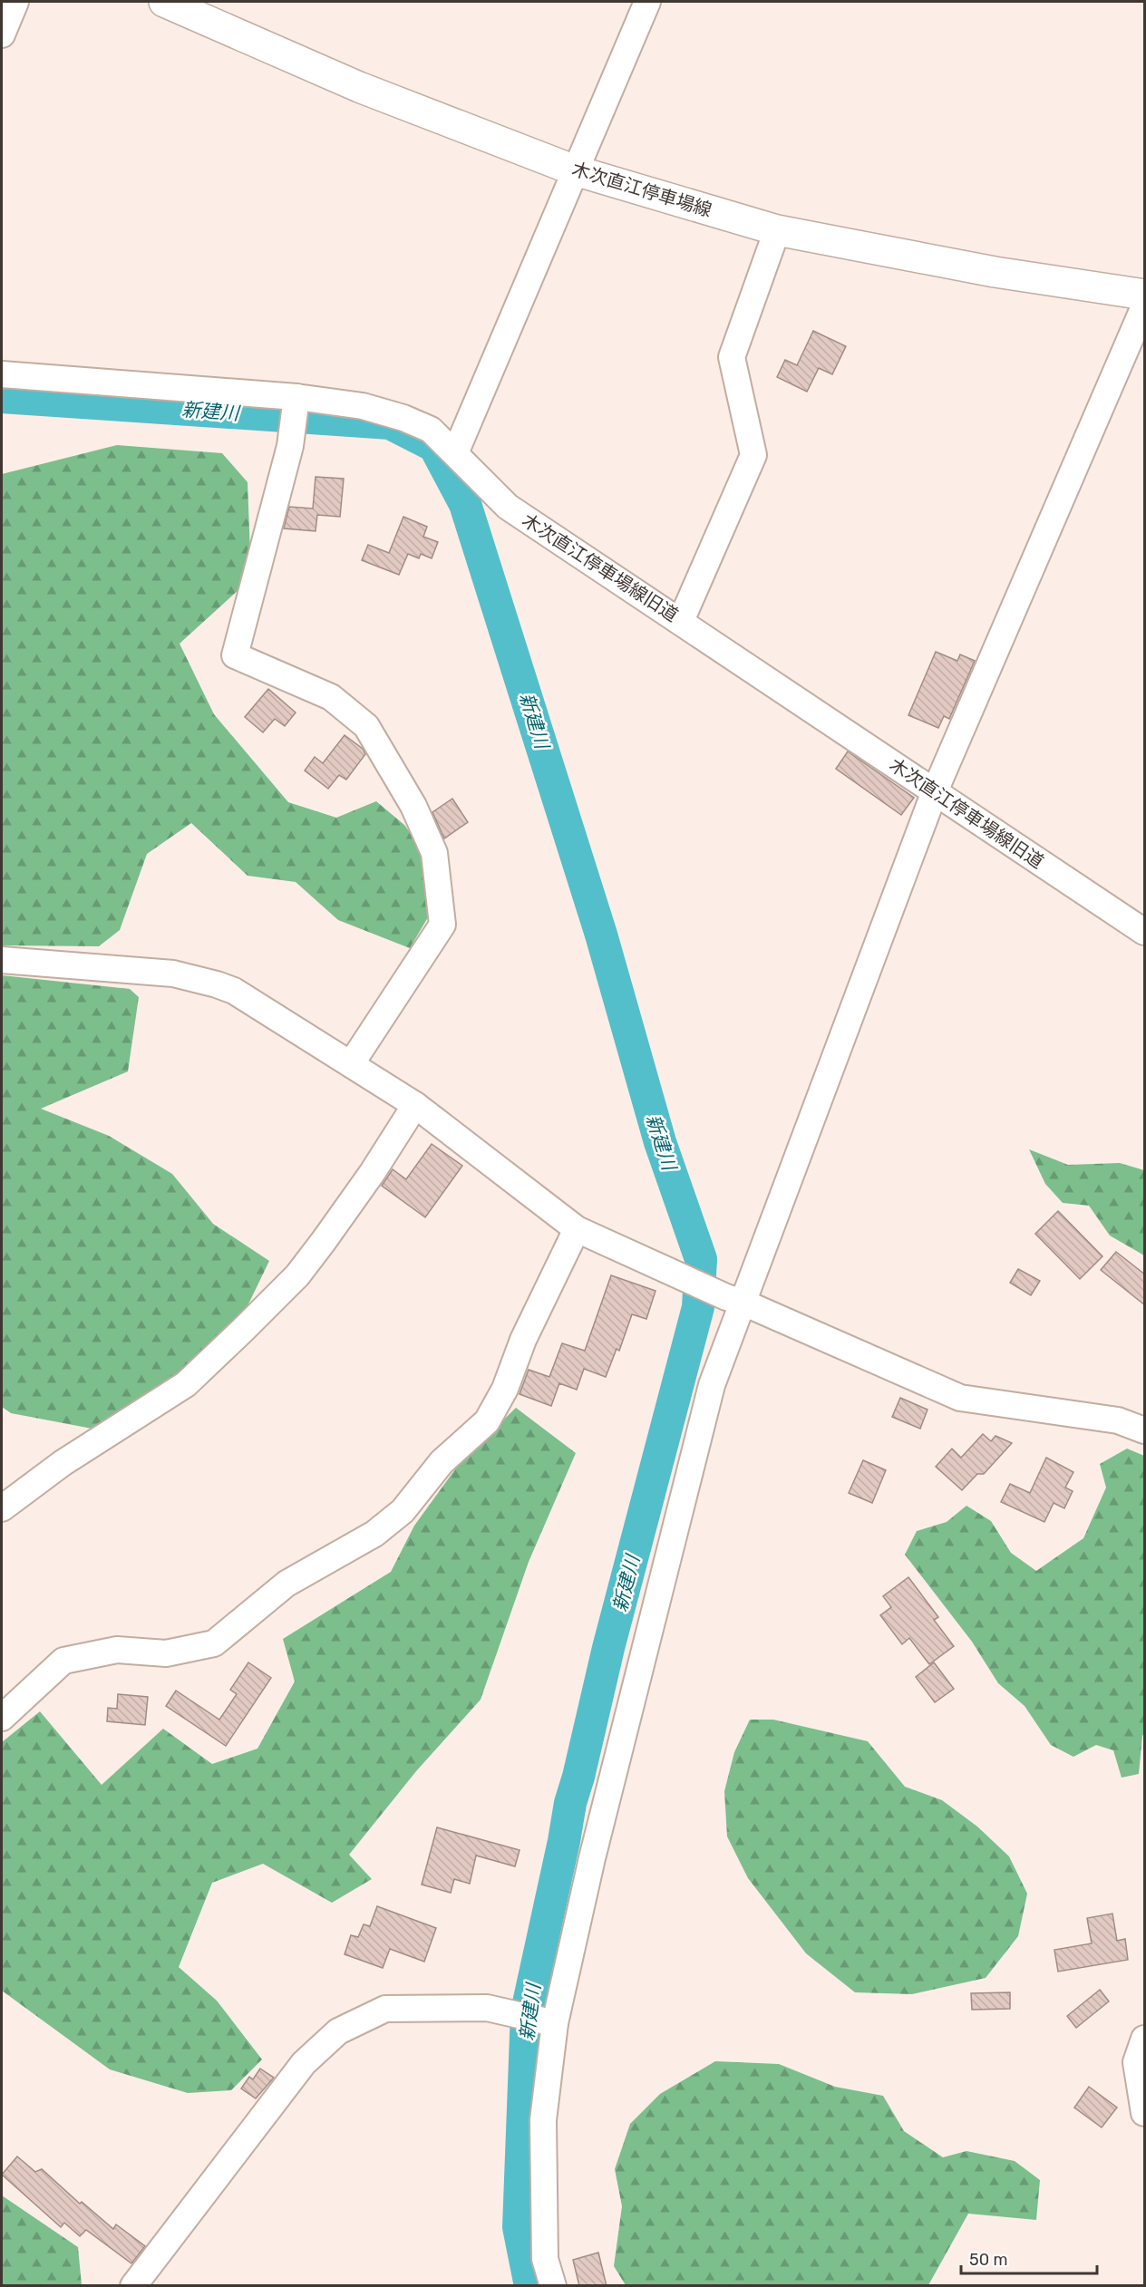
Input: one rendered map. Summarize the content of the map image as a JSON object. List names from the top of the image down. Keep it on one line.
{"streets":{"main road":["木次直江停車場線"],"street":["木次直江停車場線旧道"]},"water":["新建川"],"scale_bar":"50 m"}
